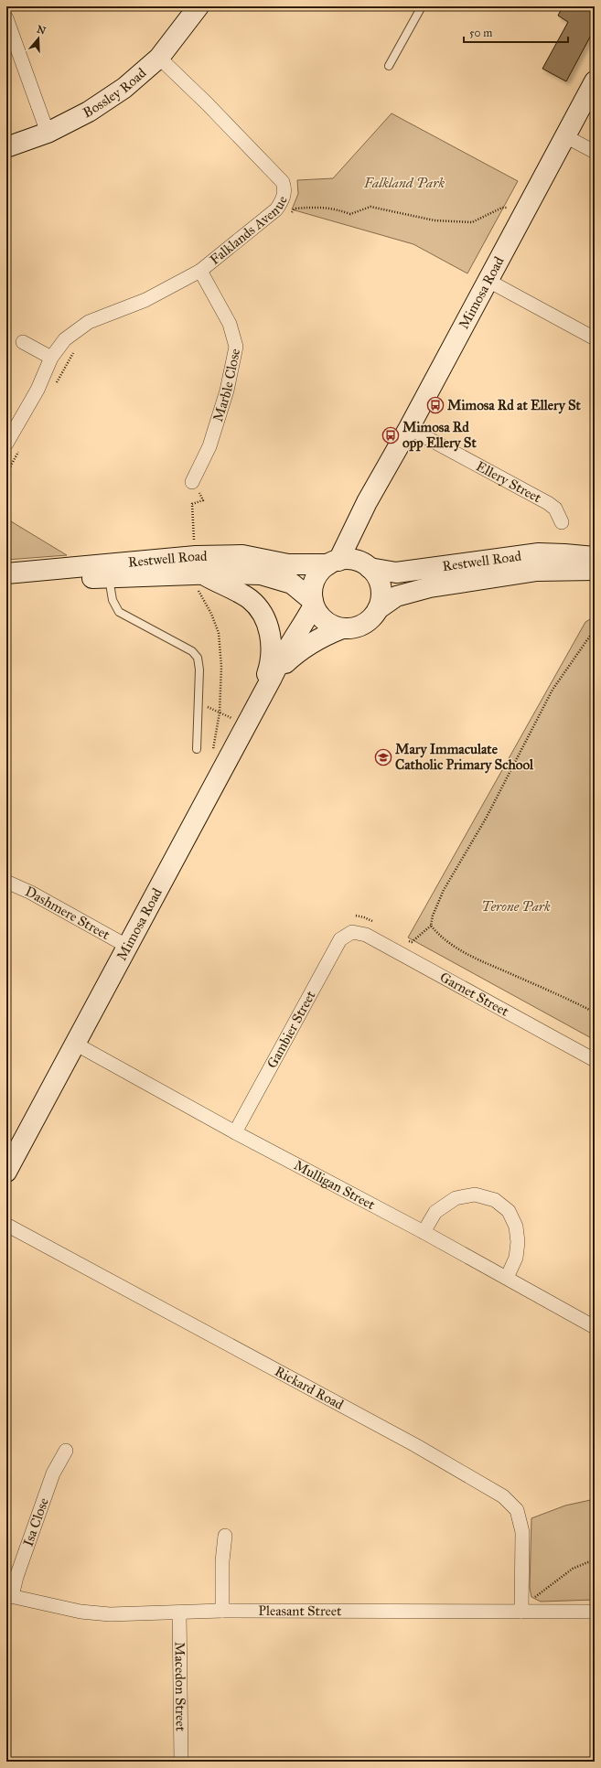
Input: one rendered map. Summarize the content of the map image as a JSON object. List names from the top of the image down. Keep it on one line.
{"streets":{"main road":["Bossley Road","Mimosa Road","Restwell Road"],"street":["Falklands Avenue","Marble Close","Ellery Street","Dashmere Street","Garnet Street","Gambier Street","Mulligan Street","Rickard Road","Isa Close","Pleasant Street","Macedon Street"]},"crossings":[["Bossley Road","Falklands Avenue"],["Falklands Avenue","Marble Close"],["Mimosa Road","Ellery Street"],["Mimosa Road","Restwell Road"],["Mimosa Road","Dashmere Street"],["Mimosa Road","Mulligan Street"],["Garnet Street","Gambier Street"],["Gambier Street","Mulligan Street"],["Rickard Road","Pleasant Street"],["Isa Close","Pleasant Street"],["Pleasant Street","Macedon Street"]],"parks":["Falkland Park","Terone Park"],"places":{"bus stop":["Mimosa Rd at Ellery St","Mimosa Rd opp Ellery St"],"school or university":["Mary Immaculate Catholic Primary School"]},"scale_bar":"50 m","north":"top"}
